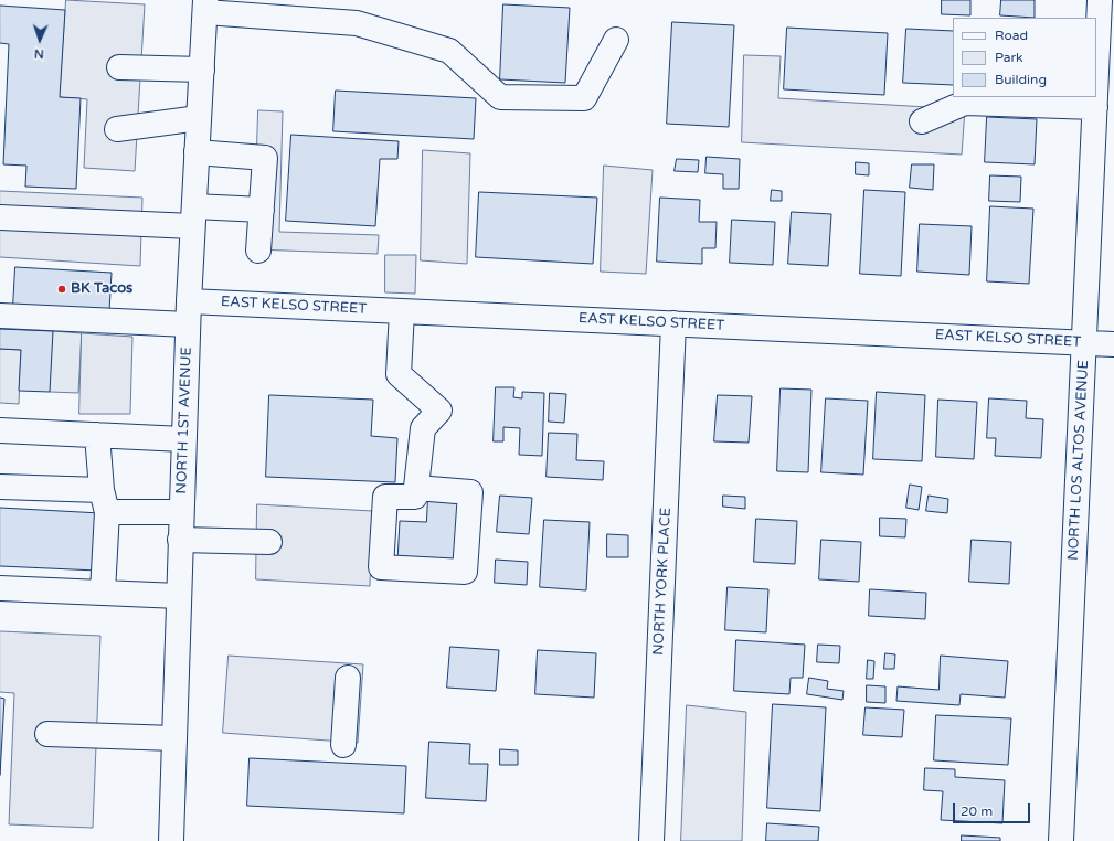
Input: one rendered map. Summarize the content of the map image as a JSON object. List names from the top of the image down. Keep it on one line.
{"streets":{"street":["EAST KELSO STREET","NORTH 1ST AVENUE","NORTH LOS ALTOS AVENUE","NORTH YORK PLACE"]},"crossings":[["EAST KELSO STREET","NORTH 1ST AVENUE"],["EAST KELSO STREET","NORTH LOS ALTOS AVENUE"],["EAST KELSO STREET","NORTH YORK PLACE"]],"places":["BK Tacos"],"legend":["Road","Park","Building"],"scale_bar":"20 m","north":"bottom"}
